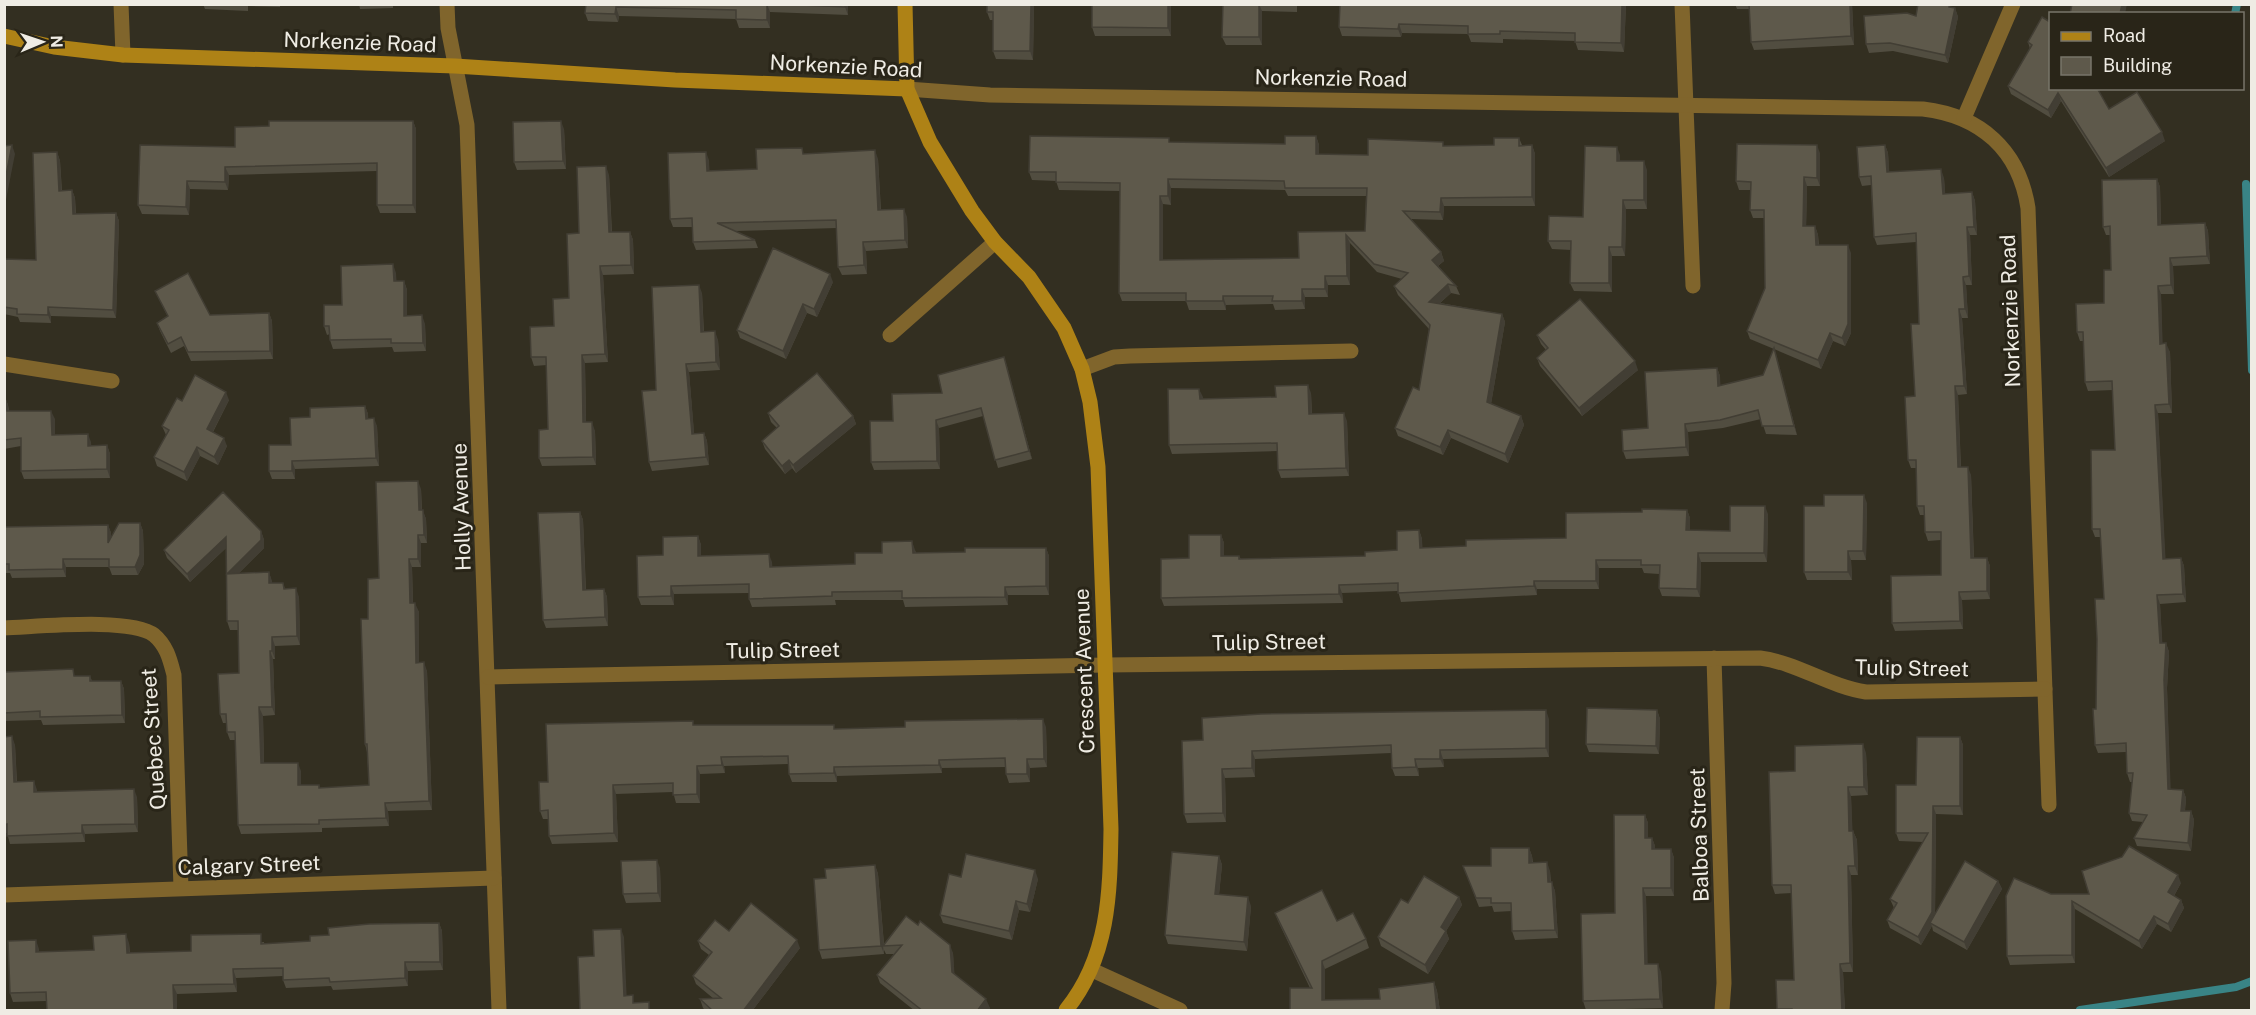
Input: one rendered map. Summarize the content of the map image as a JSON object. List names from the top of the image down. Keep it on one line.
{"streets":{"street":["Norkenzie Road","Holly Avenue","Tulip Street","Crescent Avenue","Quebec Street","Balboa Street","Calgary Street"]},"crossings":[["Norkenzie Road","Holly Avenue"],["Norkenzie Road","Tulip Street"],["Norkenzie Road","Crescent Avenue"],["Holly Avenue","Tulip Street"],["Holly Avenue","Calgary Street"],["Tulip Street","Crescent Avenue"],["Tulip Street","Balboa Street"],["Quebec Street","Calgary Street"]],"legend":["Road","Building"],"north":"right"}
